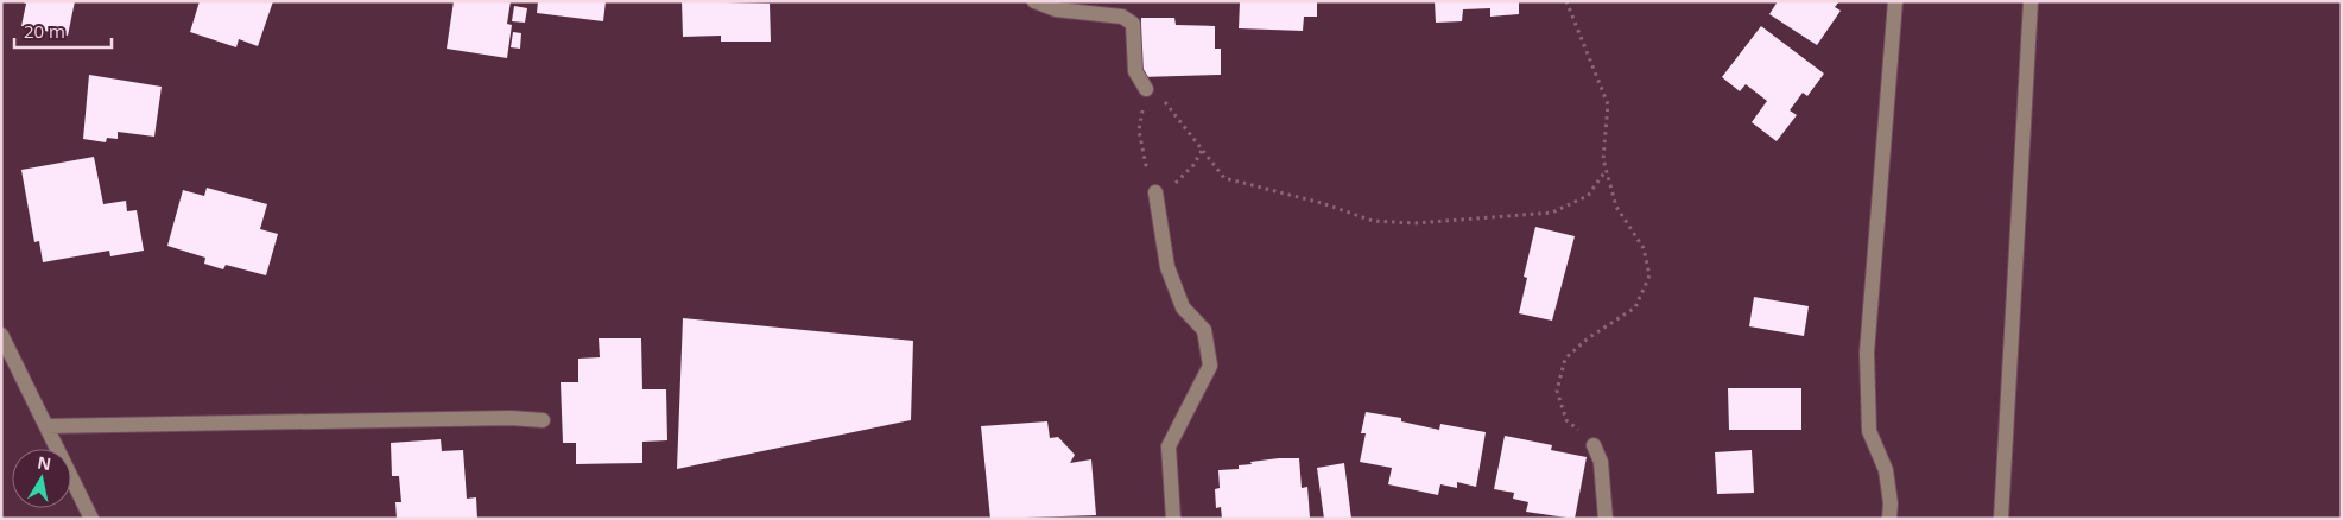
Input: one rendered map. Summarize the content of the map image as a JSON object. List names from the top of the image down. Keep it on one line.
{"scale_bar":"20 m","north":"top"}
